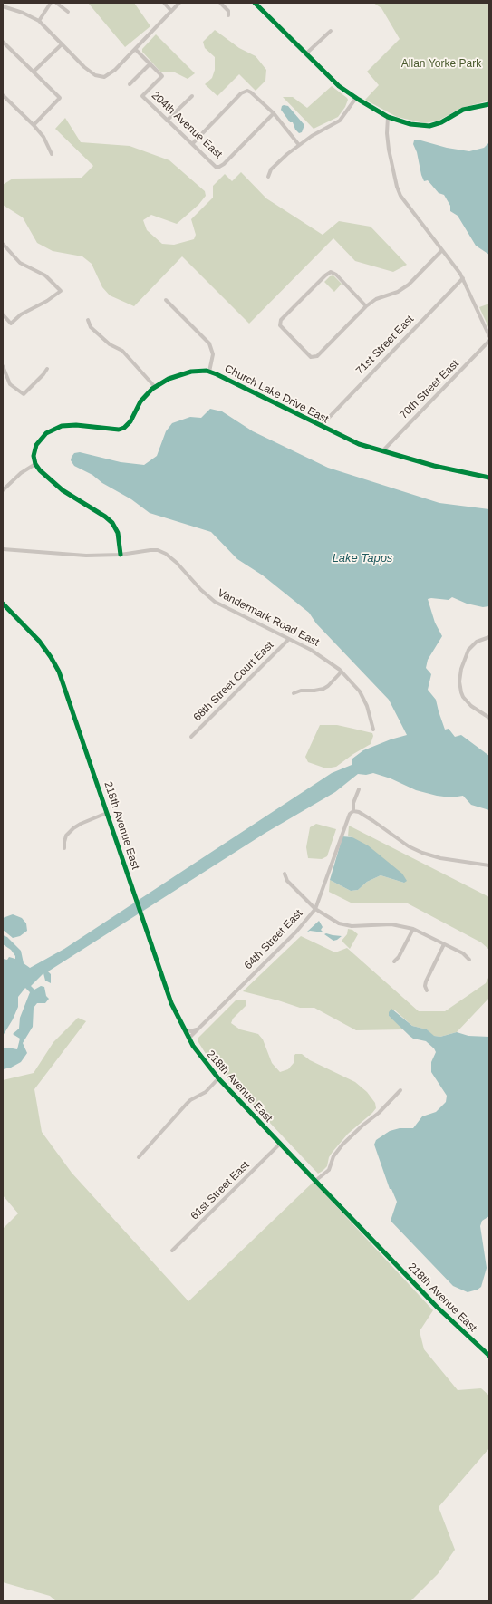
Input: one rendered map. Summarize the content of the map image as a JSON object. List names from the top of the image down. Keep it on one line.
{"streets":{"street":["204th Avenue East","71st Street East","70th Street East","Church Lake Drive East","Vandermark Road East","68th Street Court East","218th Avenue East","64th Street East","61st Street East"]},"crossings":[["71st Street East","Church Lake Drive East"],["70th Street East","Church Lake Drive East"],["Vandermark Road East","68th Street Court East"],["218th Avenue East","64th Street East"],["218th Avenue East","61st Street East"]],"water":["Lake Tapps"],"parks":["Allan Yorke Park"]}
